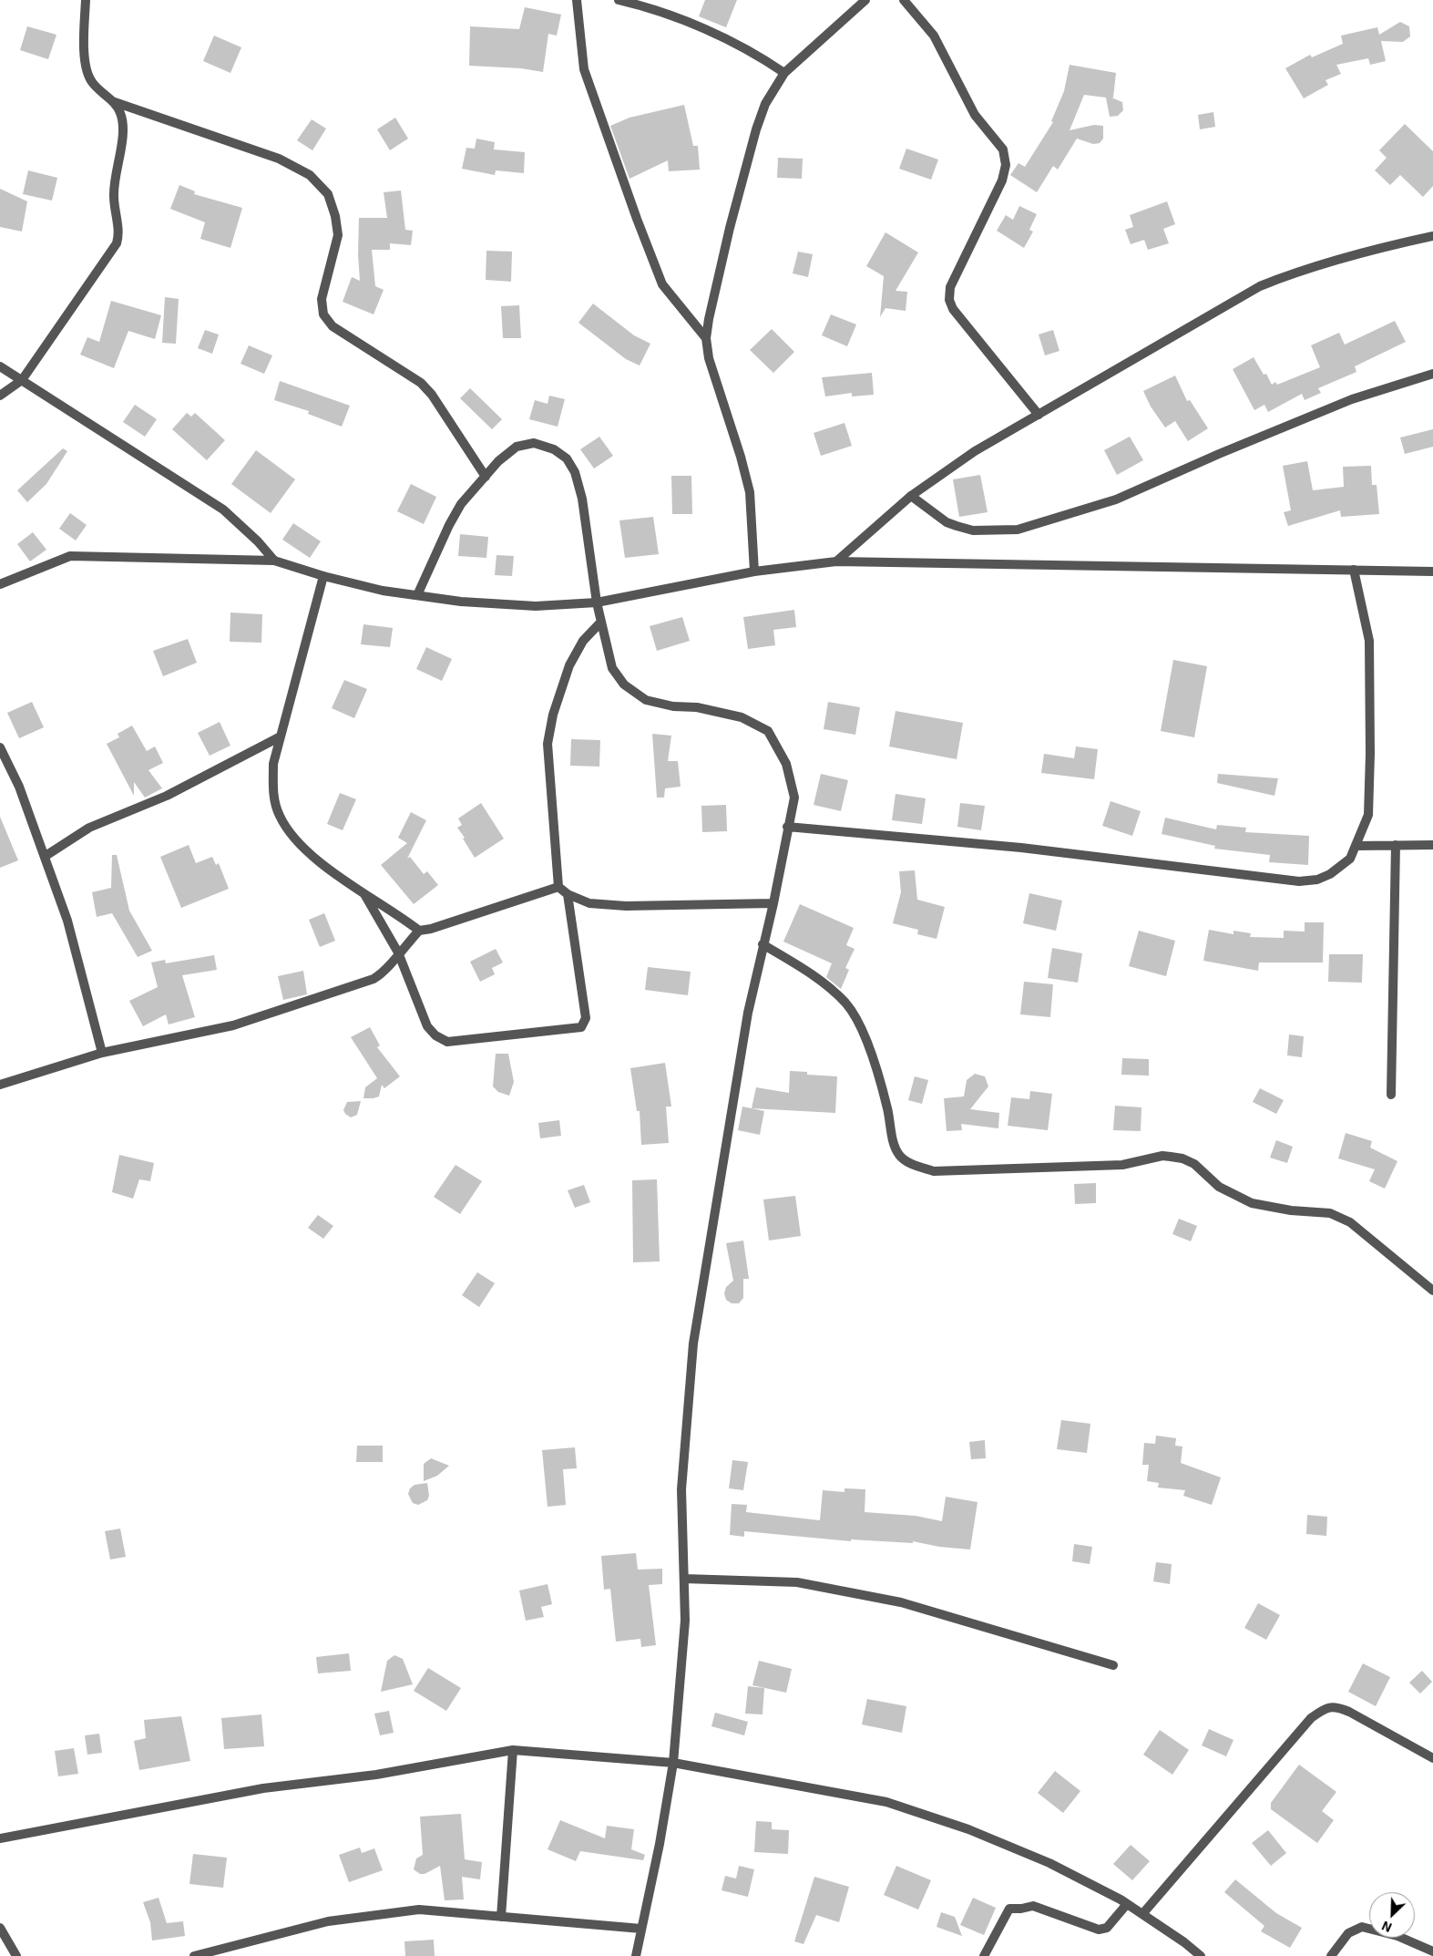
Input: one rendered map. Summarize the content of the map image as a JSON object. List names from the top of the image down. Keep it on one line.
{"north":"bottom left"}
